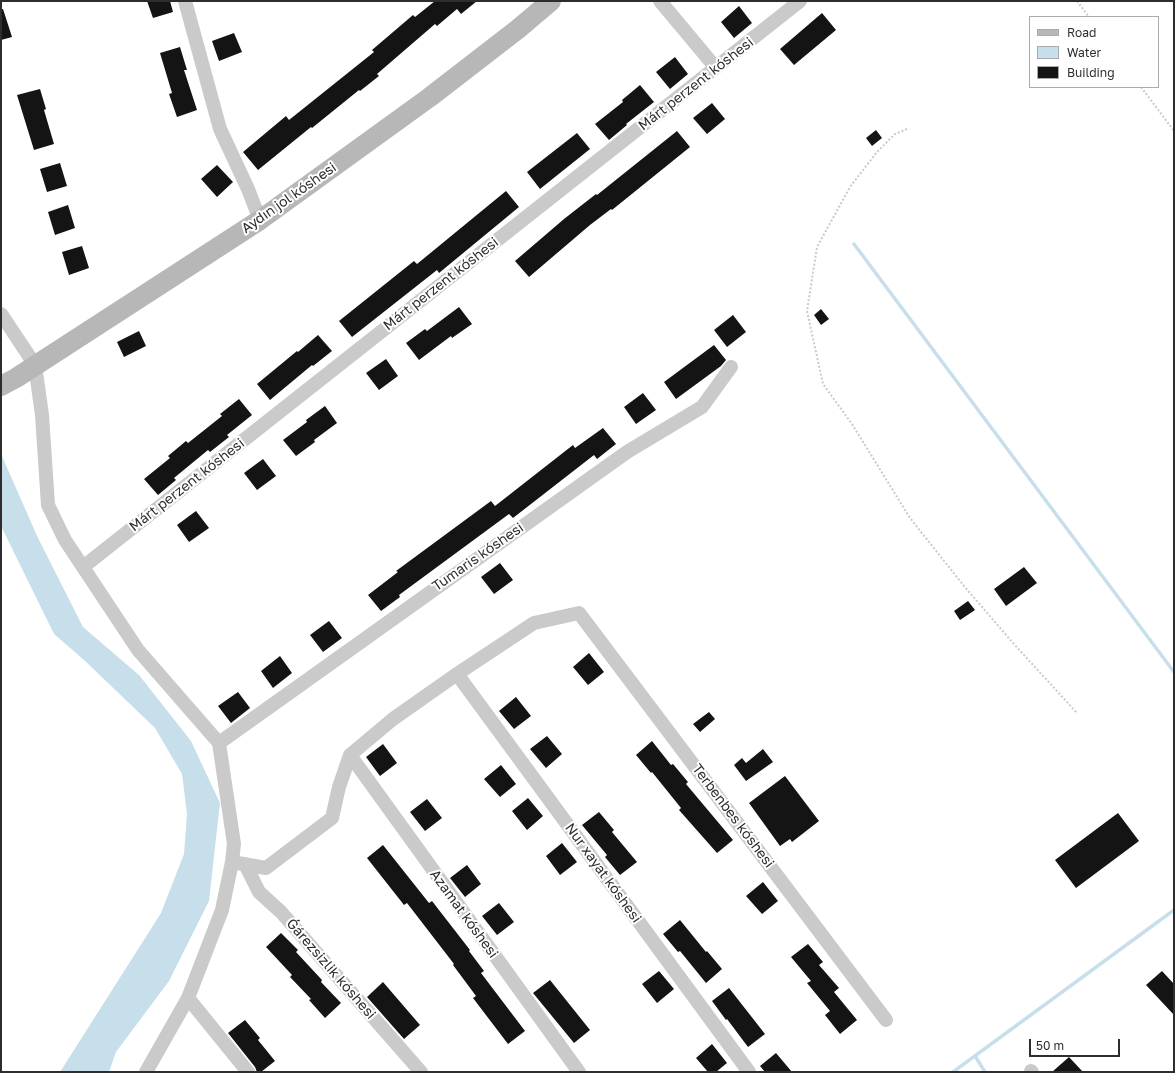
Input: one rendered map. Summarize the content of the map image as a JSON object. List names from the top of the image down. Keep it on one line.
{"streets":{"street":["Márt perzent kóshesi","Aydın jol kóshesi","Tumaris kóshesi","Terbenbes kóshesi","Nur xayat kóshesi","Azamat kóshesi","Ǵárezsizlik kóshesi"]},"crossings":[["Terbenbes kóshesi","Nur xayat kóshesi"]],"legend":["Road","Water","Building"],"scale_bar":"50 m"}
